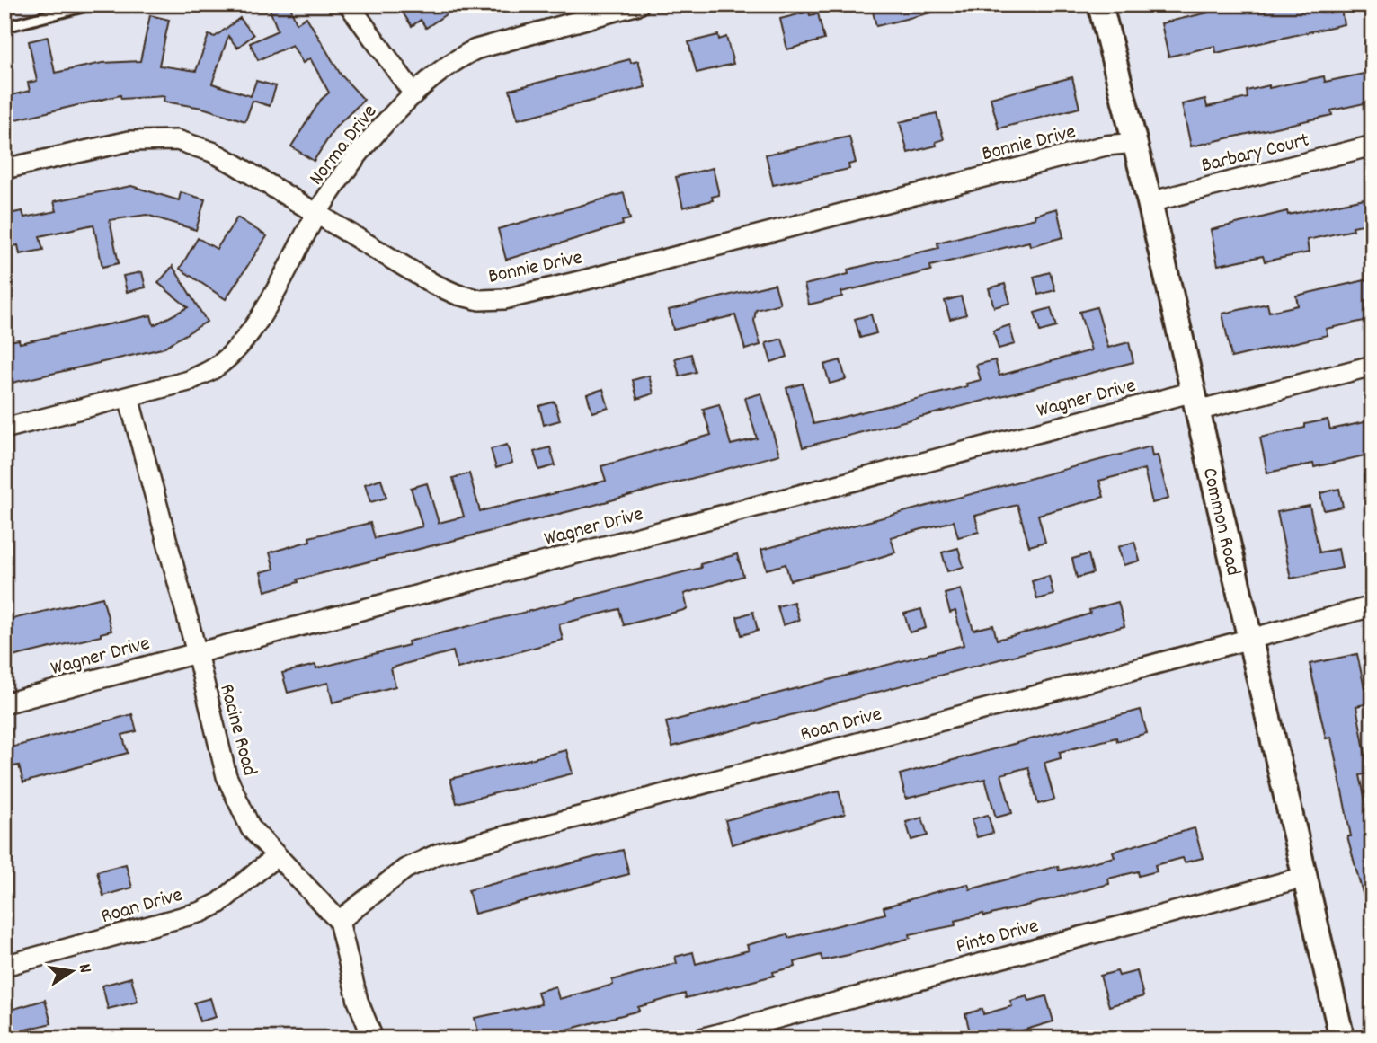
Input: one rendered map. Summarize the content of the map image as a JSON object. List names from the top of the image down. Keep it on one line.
{"streets":{"street":["Bonnie Drive","Norma Drive","Barbary Court","Wagner Drive","Common Road","Roan Drive","Racine Road","Pinto Drive"]},"crossings":[["Bonnie Drive","Norma Drive"],["Bonnie Drive","Common Road"],["Barbary Court","Common Road"],["Wagner Drive","Common Road"],["Wagner Drive","Racine Road"],["Common Road","Roan Drive"],["Common Road","Pinto Drive"],["Roan Drive","Racine Road"]],"north":"right"}
